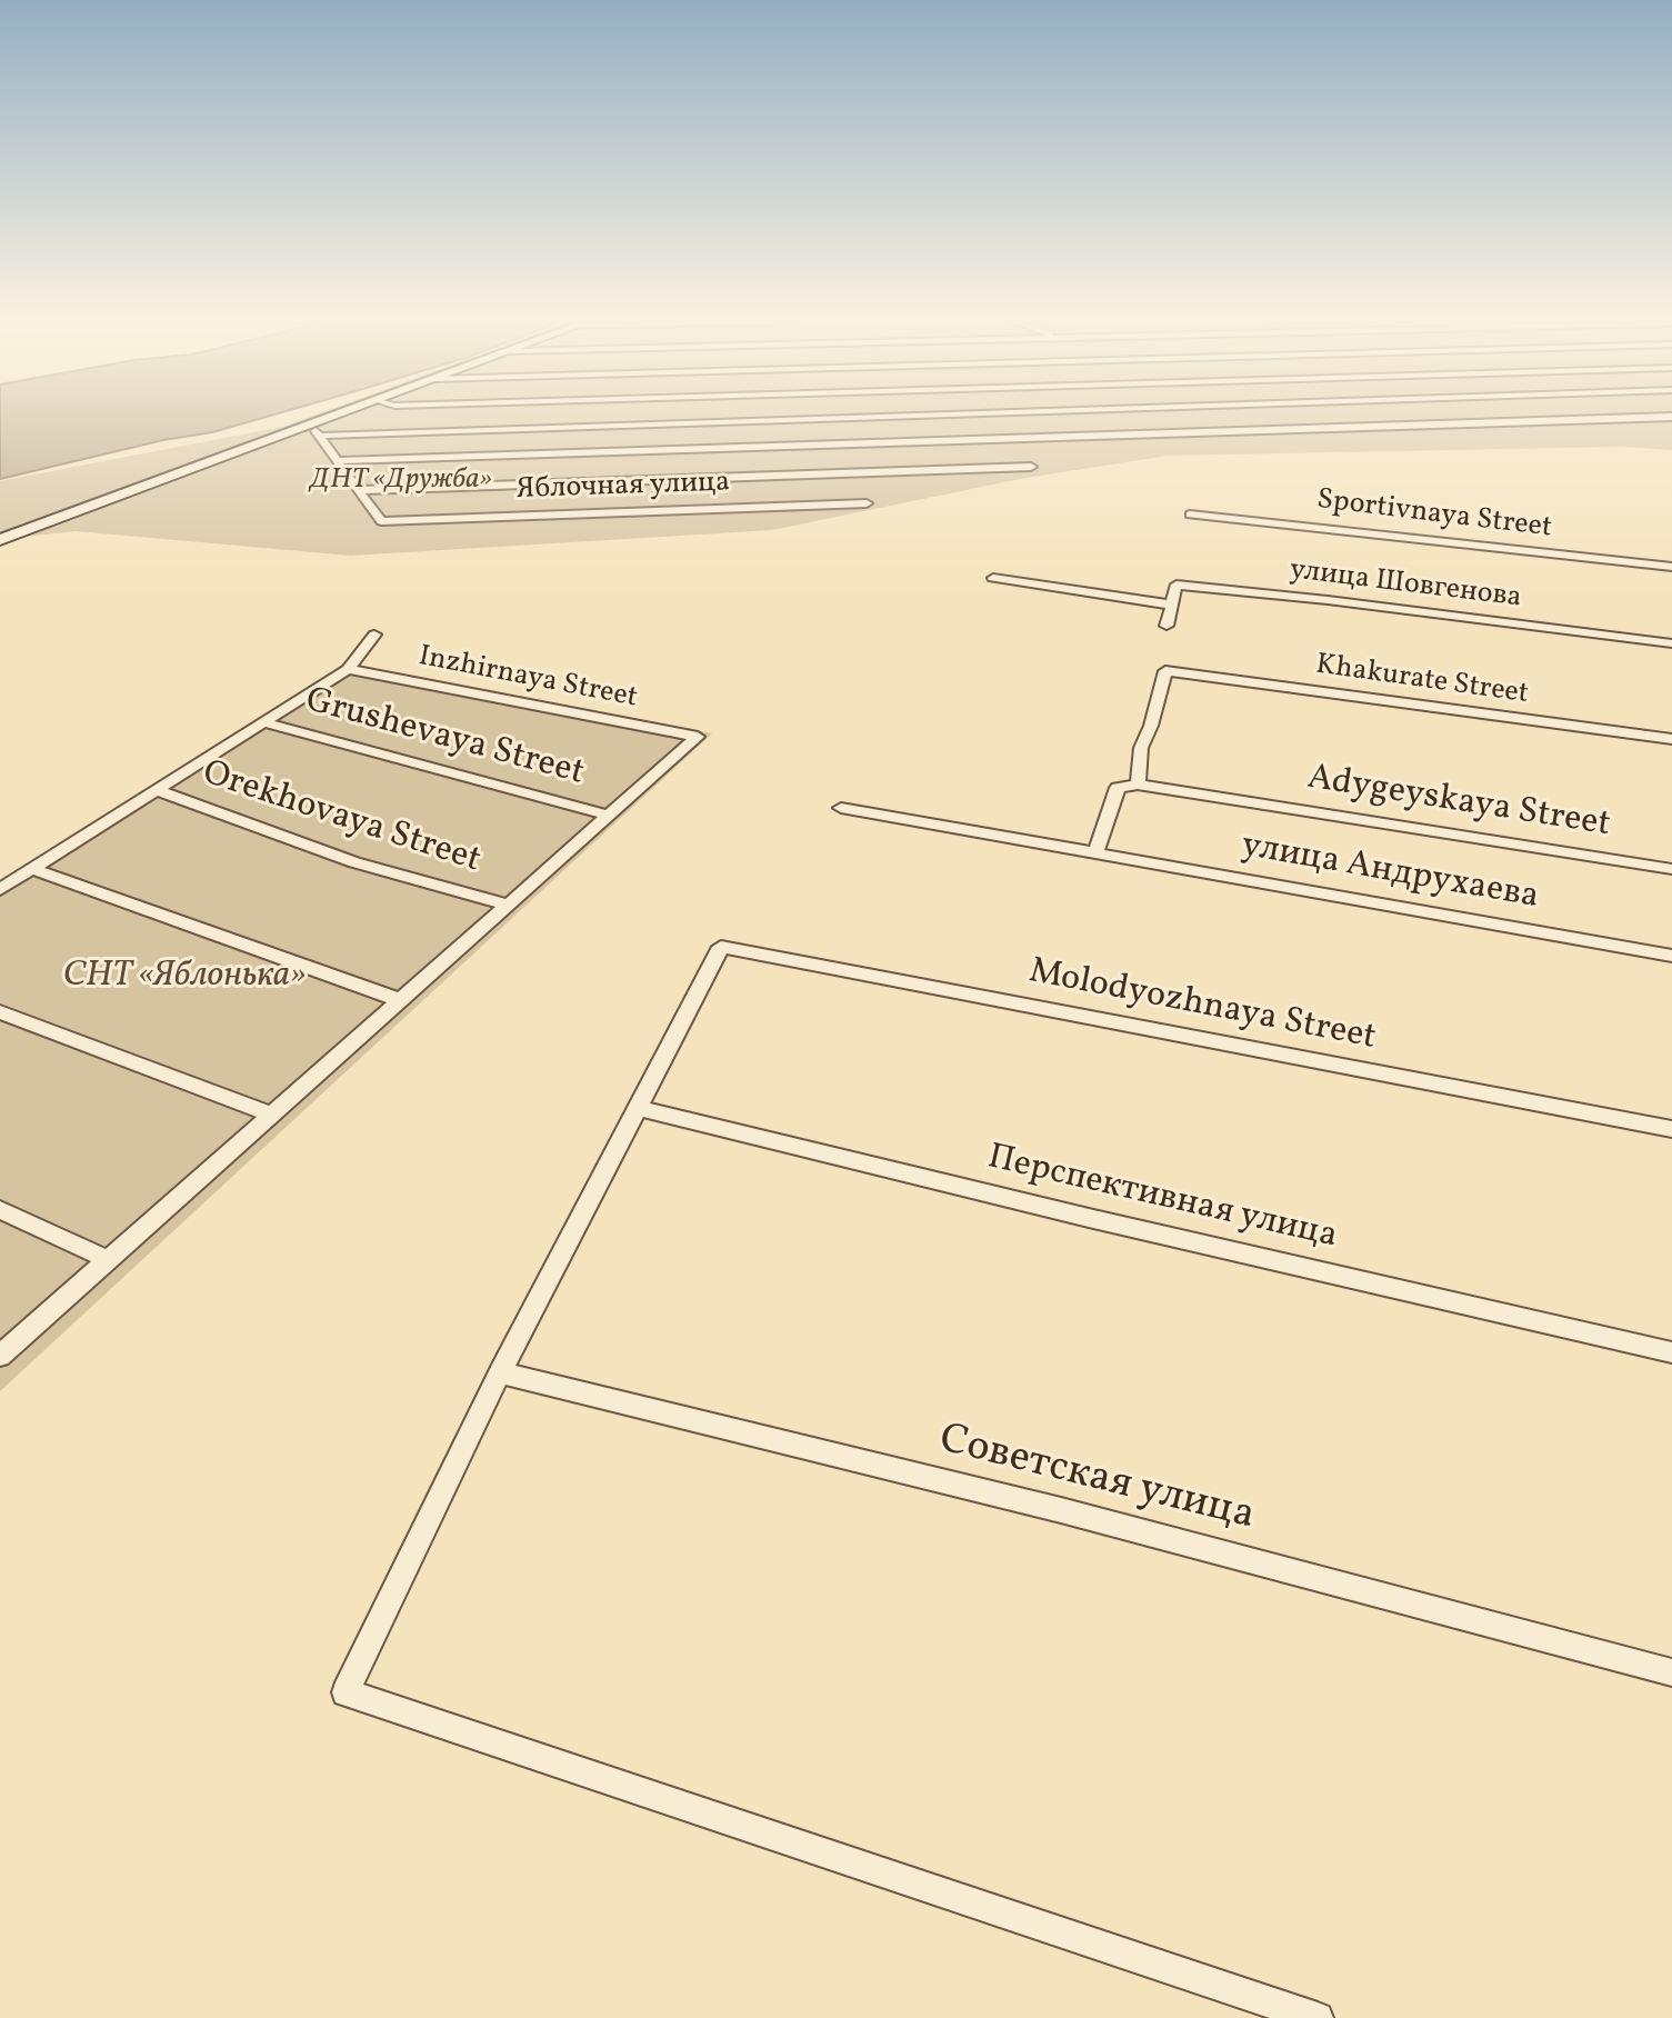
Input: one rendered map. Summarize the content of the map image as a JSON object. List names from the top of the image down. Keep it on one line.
{"streets":{"street":["Яблочная улица","Sportivnaya Street","улица Шовгенова","Inzhirnaya Street","Khakurate Street","Grushevaya Street","Adygeyskaya Street","Orekhovaya Street","улица Андрухаева","Molodyozhnaya Street","Перспективная улица","Советская улица"]},"crossings":[["Inzhirnaya Street","Grushevaya Street"],["Khakurate Street","Adygeyskaya Street"],["Molodyozhnaya Street","Перспективная улица"]],"parks":["ДНТ «Дружба»","СНТ «Яблонька»"]}
